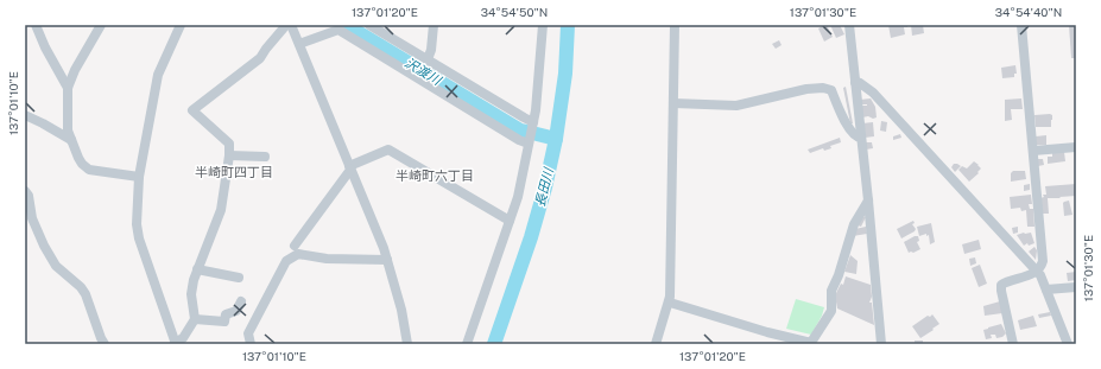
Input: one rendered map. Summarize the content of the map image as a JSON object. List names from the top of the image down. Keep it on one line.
{"districts":["半崎町四丁目","半崎町六丁目"],"water":["沢渡川","長田川"],"coordinates":["137°01'20\"E","34°54'50\"N","137°01'30\"E","34°54'40\"N","137°01'10\"E"]}
